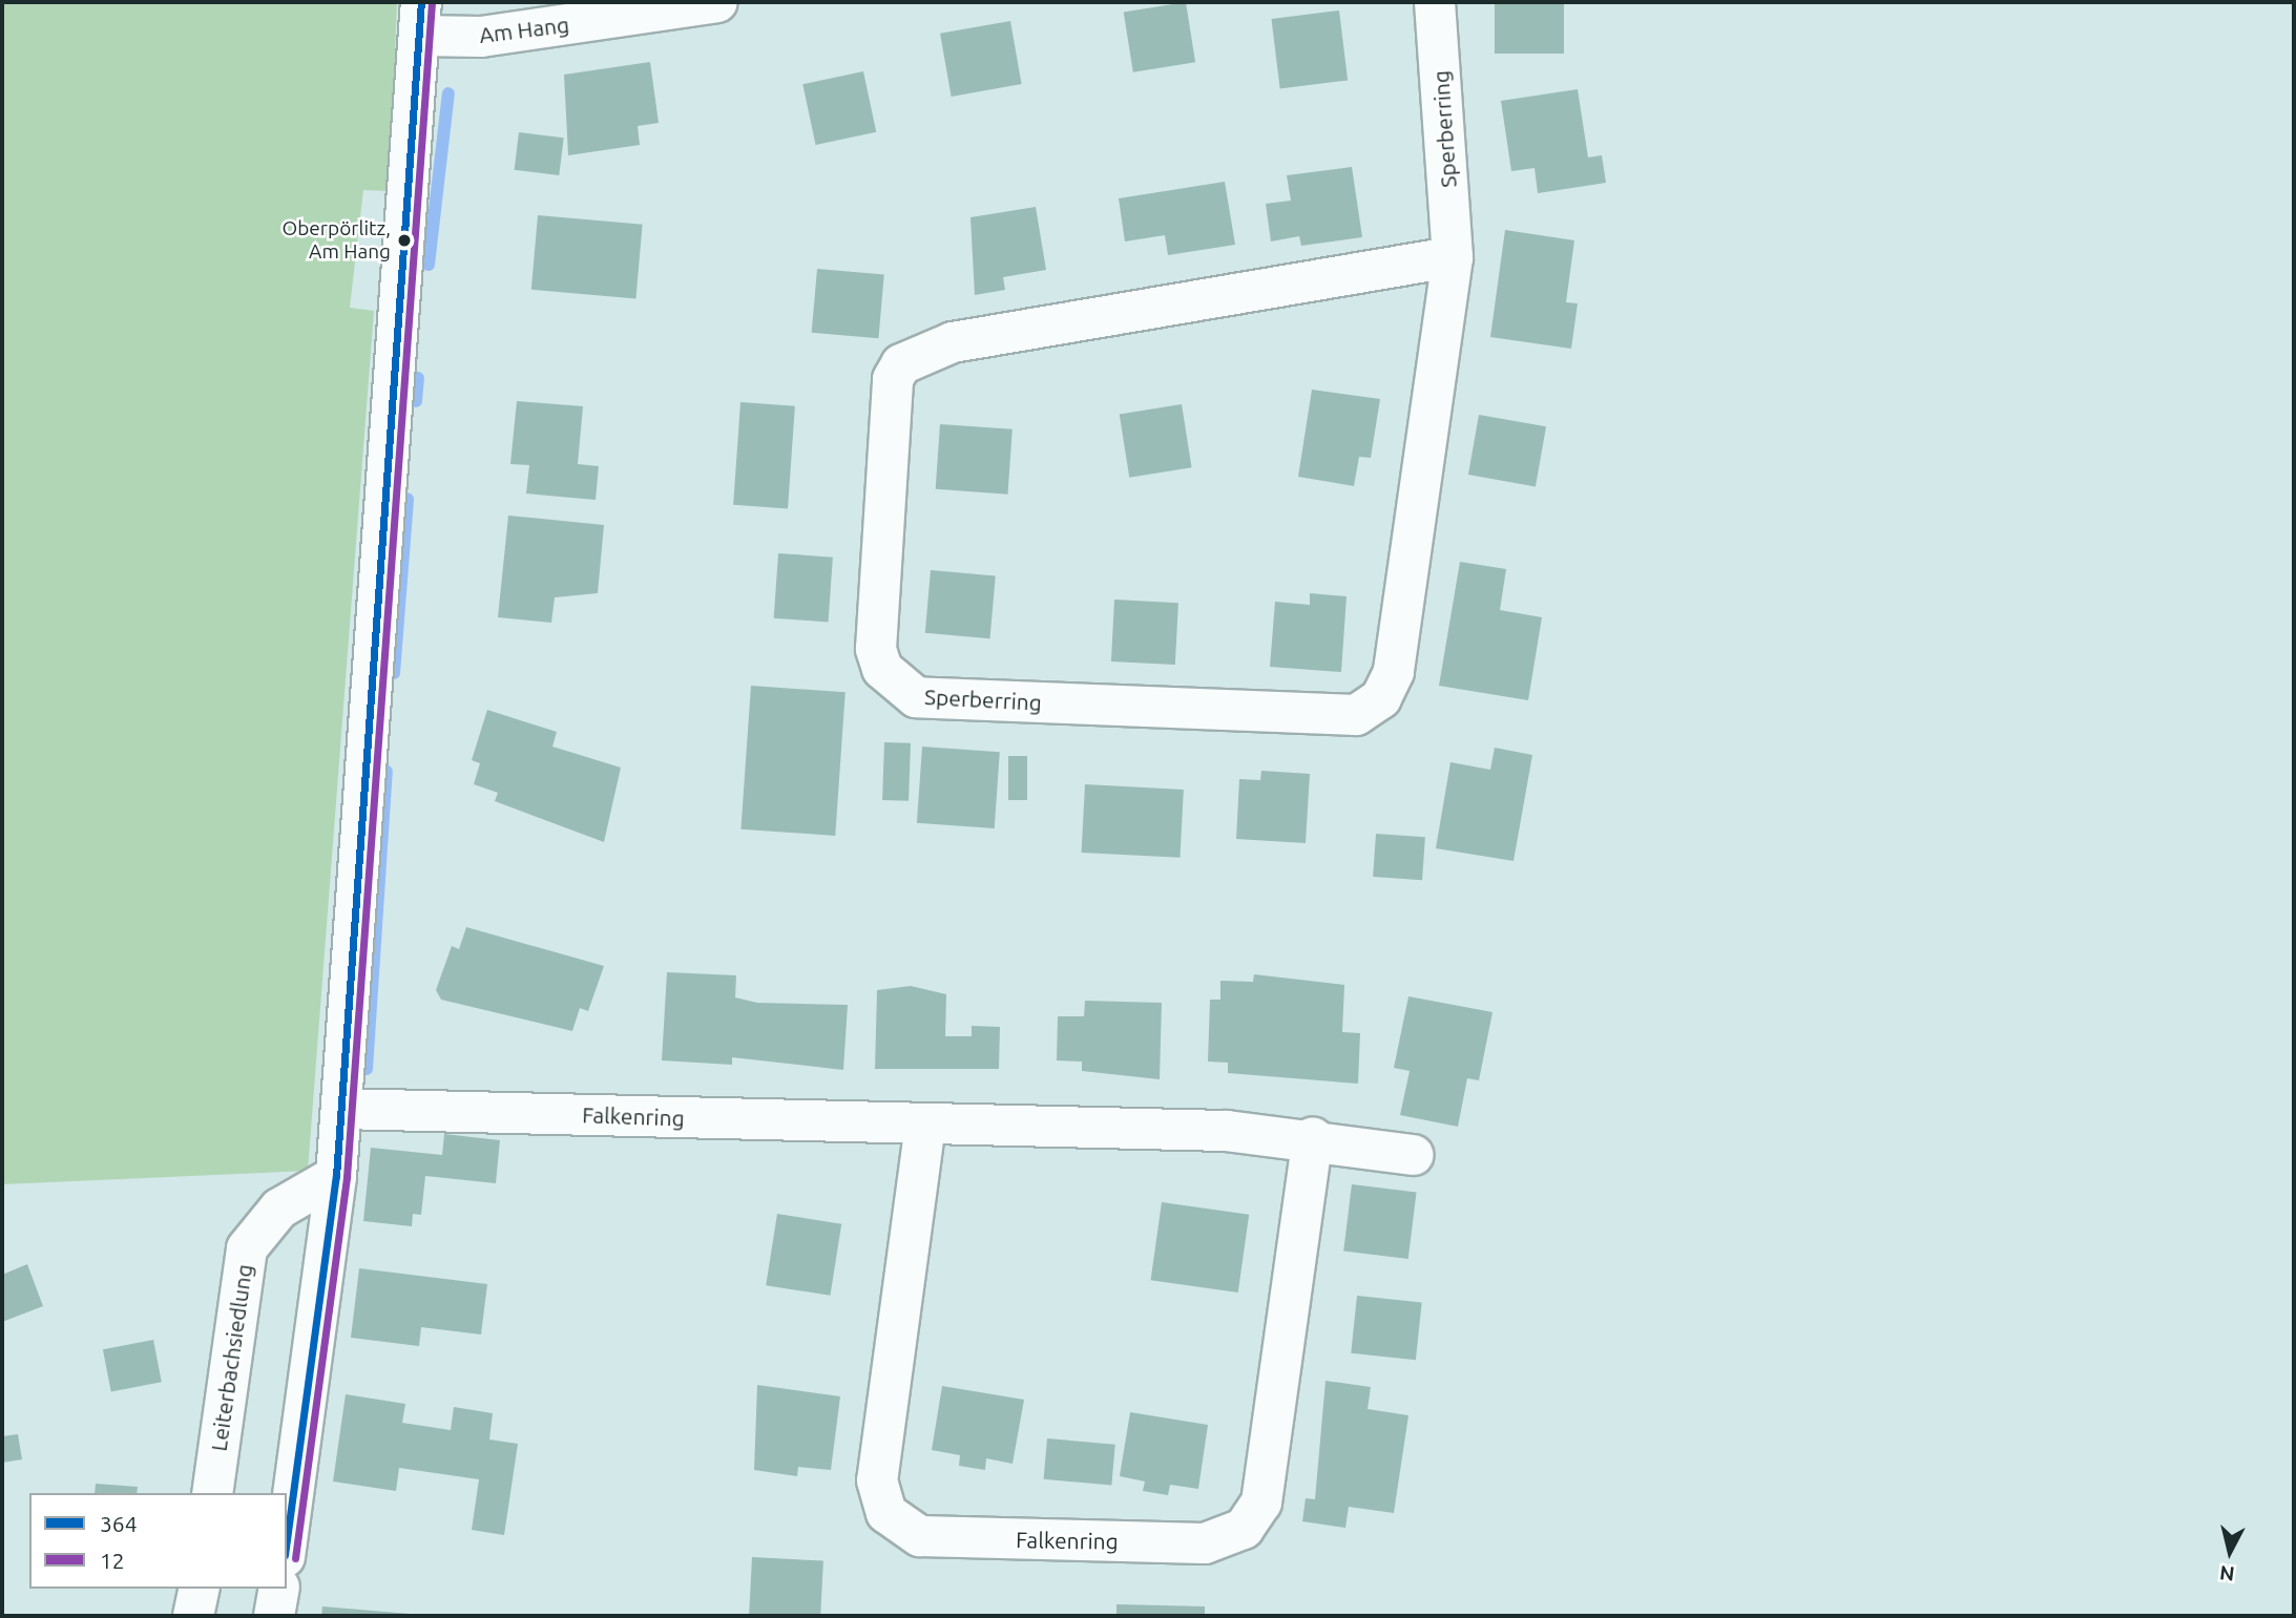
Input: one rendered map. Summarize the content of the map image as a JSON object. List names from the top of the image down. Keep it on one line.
{"streets":{"street":["Am Hang","Sperberring","Falkenring","Leiterbachsiedlung"]},"places":["Oberpörlitz, Am Hang"],"lines":["transit line 364","transit line 12"],"legend":["364","12"],"north":"bottom"}
